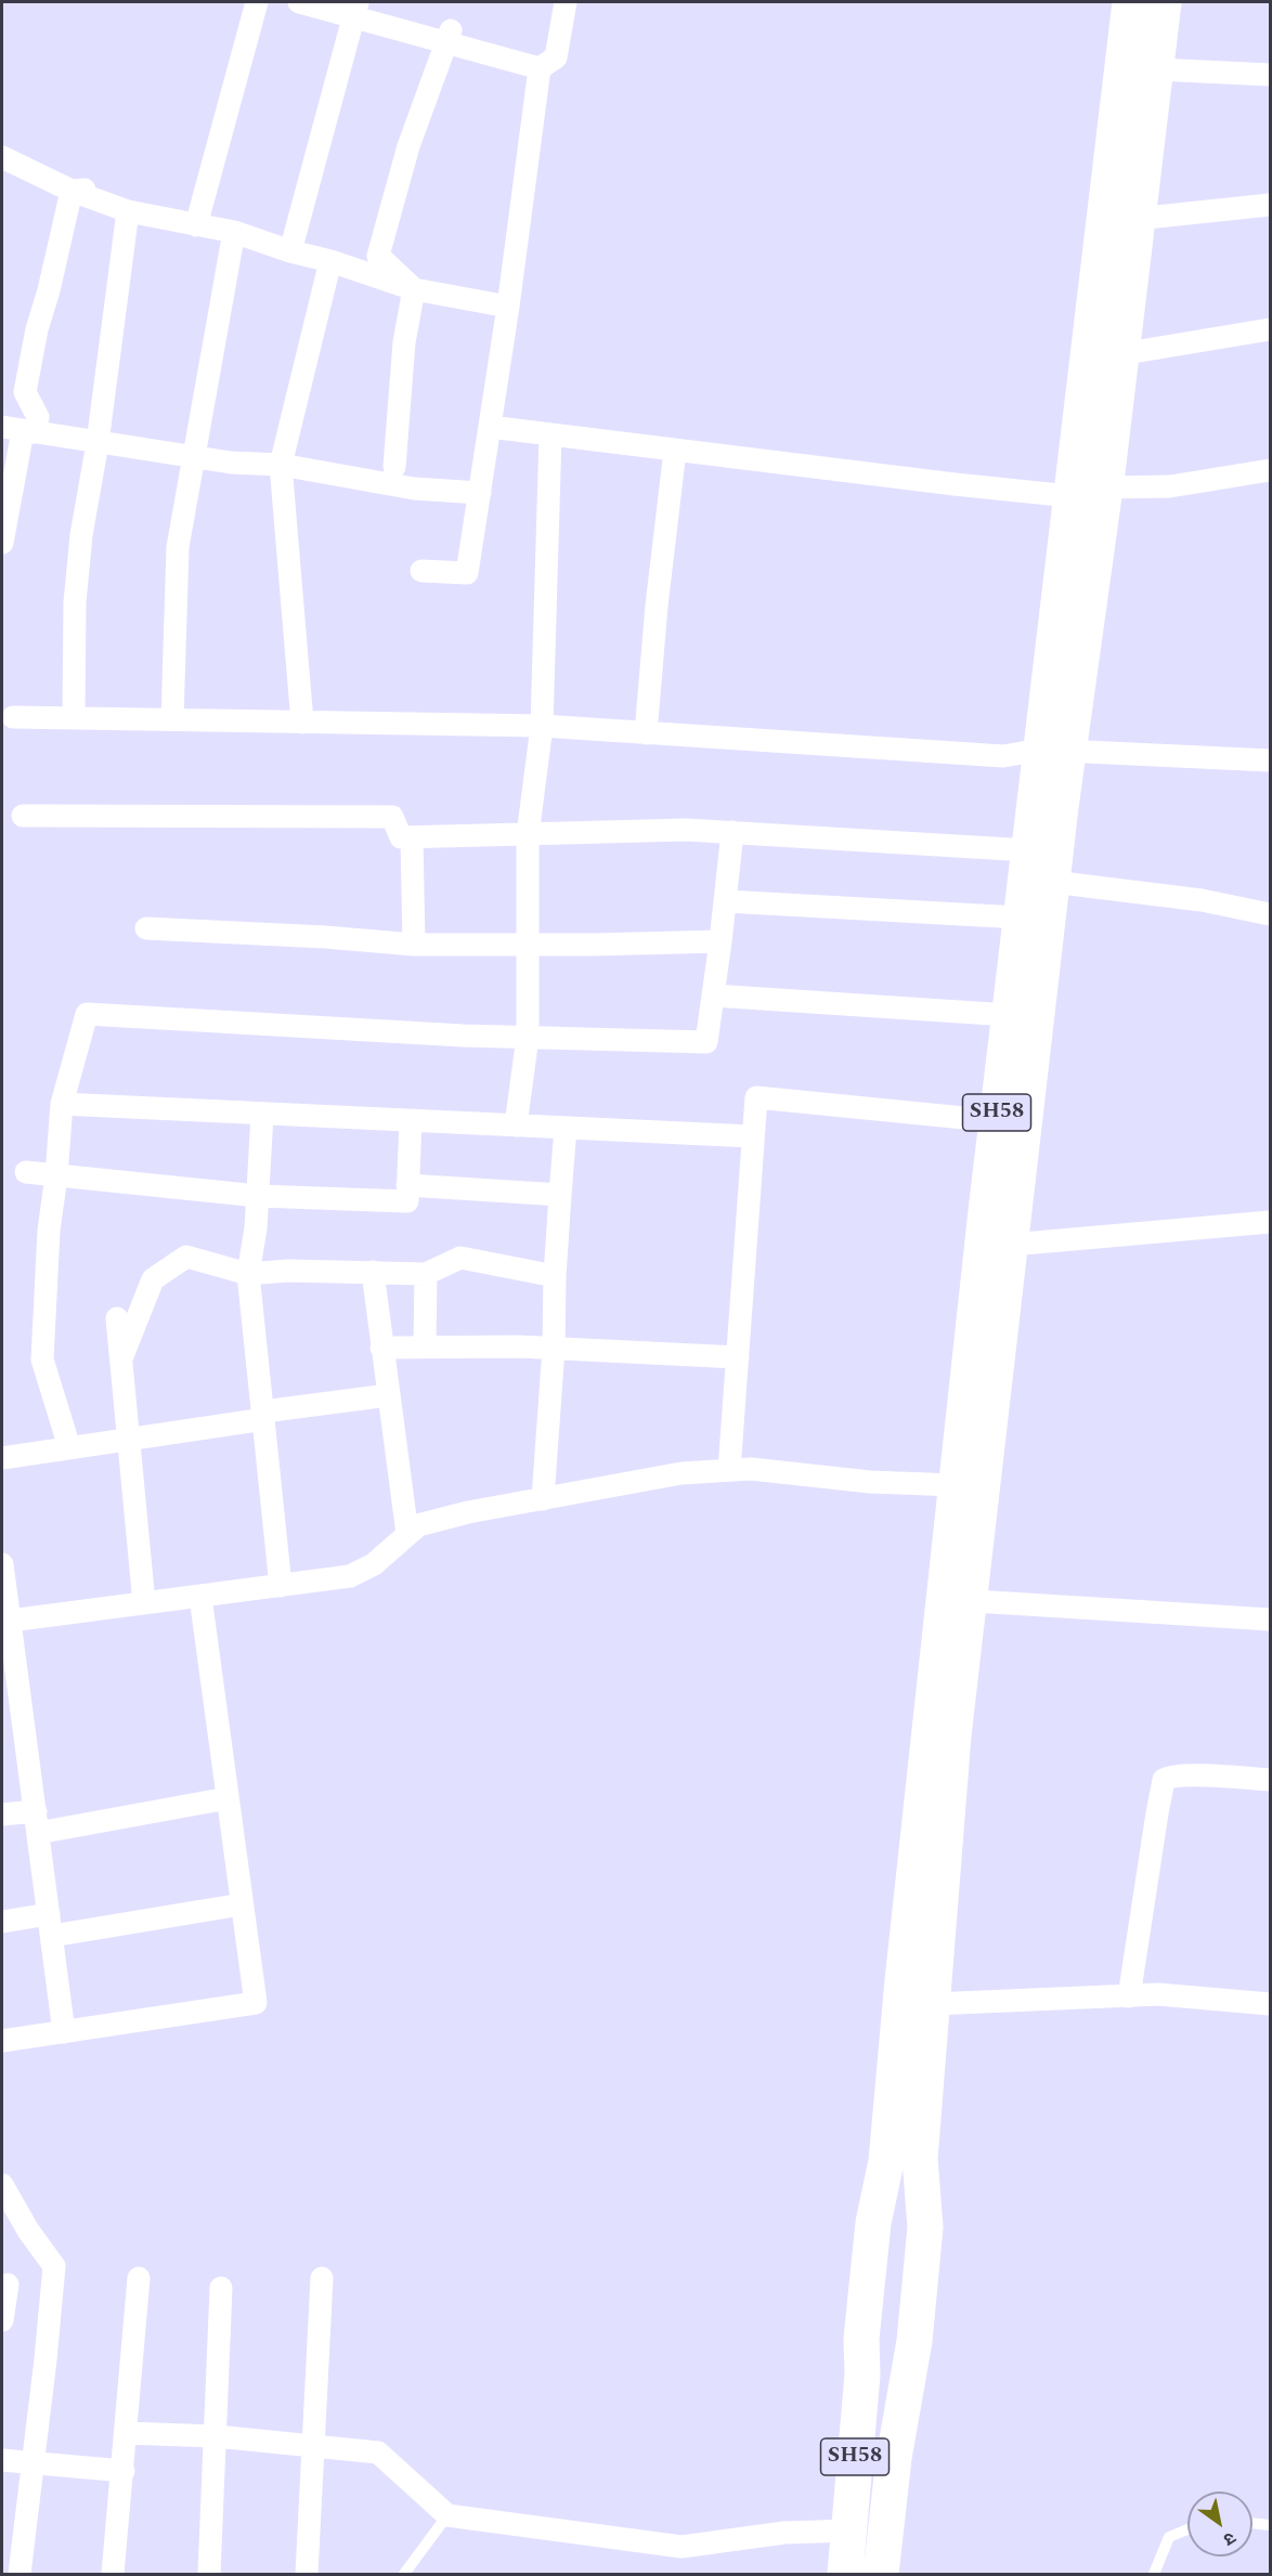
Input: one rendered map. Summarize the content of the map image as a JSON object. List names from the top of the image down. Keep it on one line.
{"streets":{"main road":["SH58"]},"north":"bottom right"}
